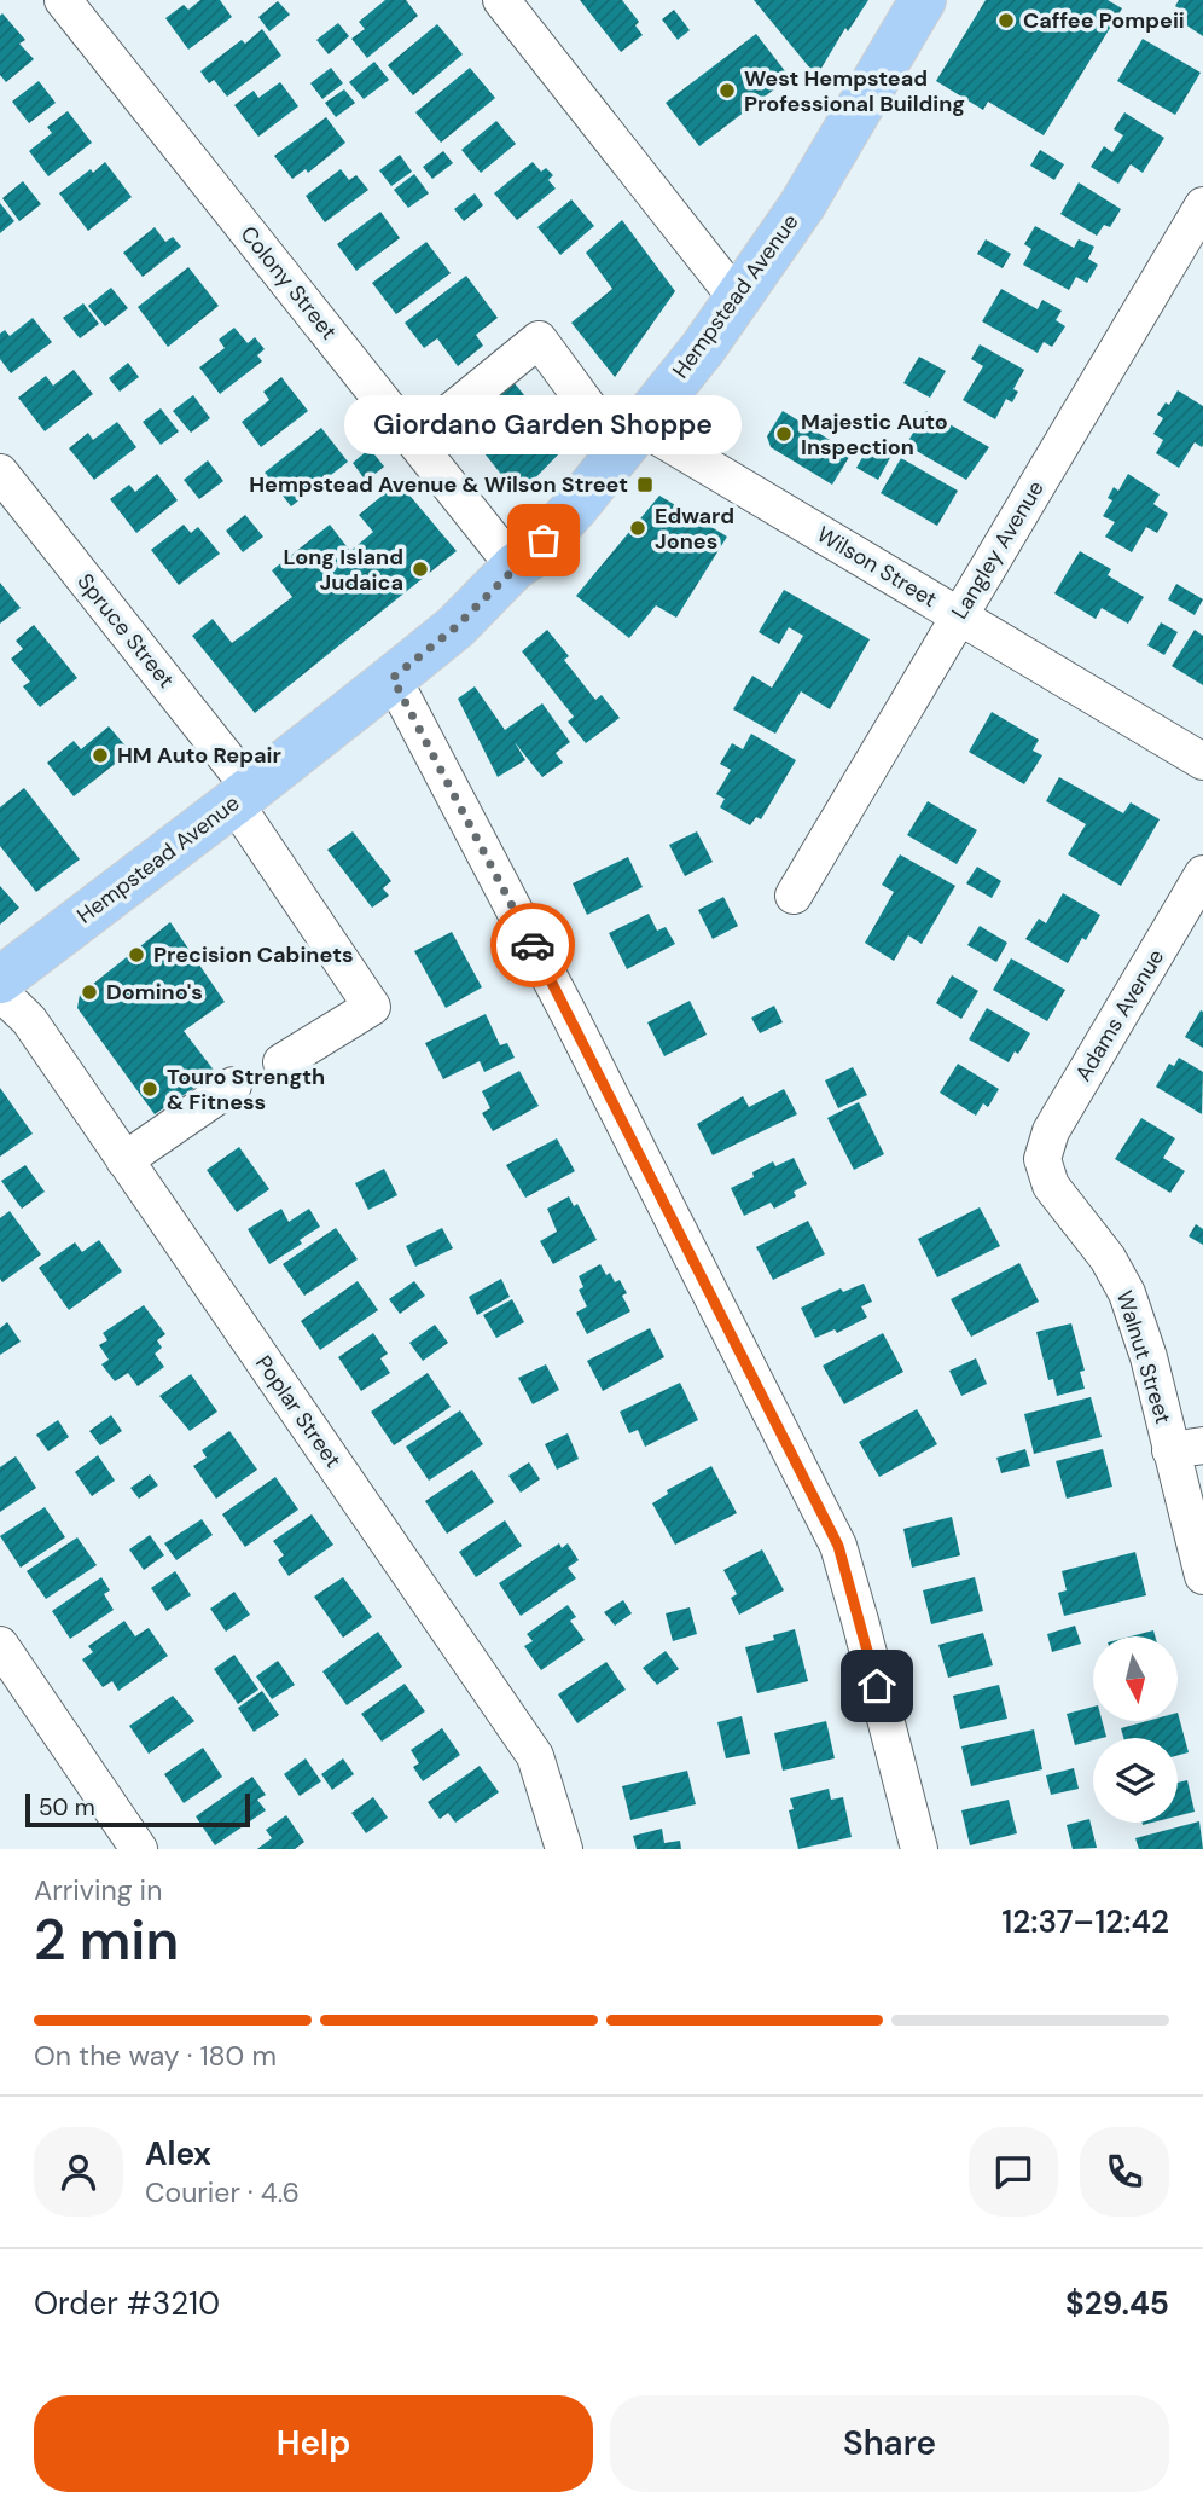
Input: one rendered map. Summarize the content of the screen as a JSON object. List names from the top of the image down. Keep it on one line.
{"streets":{"main road":["Hempstead Avenue"],"street":["Colony Street","Langley Avenue","Wilson Street","Spruce Street","Adams Avenue","Walnut Street","Poplar Street"]},"crossings":[["Colony Street","Hempstead Avenue"],["Hempstead Avenue","Wilson Street"],["Hempstead Avenue","Spruce Street"],["Langley Avenue","Wilson Street"],["Adams Avenue","Walnut Street"]],"places":{"other":["Caffee Pompeii","West Hempstead Professional Building","Majestic Auto Inspection","Edward Jones","Giordano Garden Shoppe","Long Island Judaica","HM Auto Repair","Precision Cabinets","Domino's","Touro Strength & Fitness"],"transit":["Hempstead Avenue & Wilson Street"]},"scale_bar":"50 m","north":"bottom","page":{"bubble":"Giordano Garden Shoppe","scale":"50 m","heading":["2 min","Arriving in","12:37–12:42"],"panel":["Alex","Courier · 4.6","Order #3210","$29.45"],"bar":"On the way · 180 m","buttons":["Help","Share"]}}
